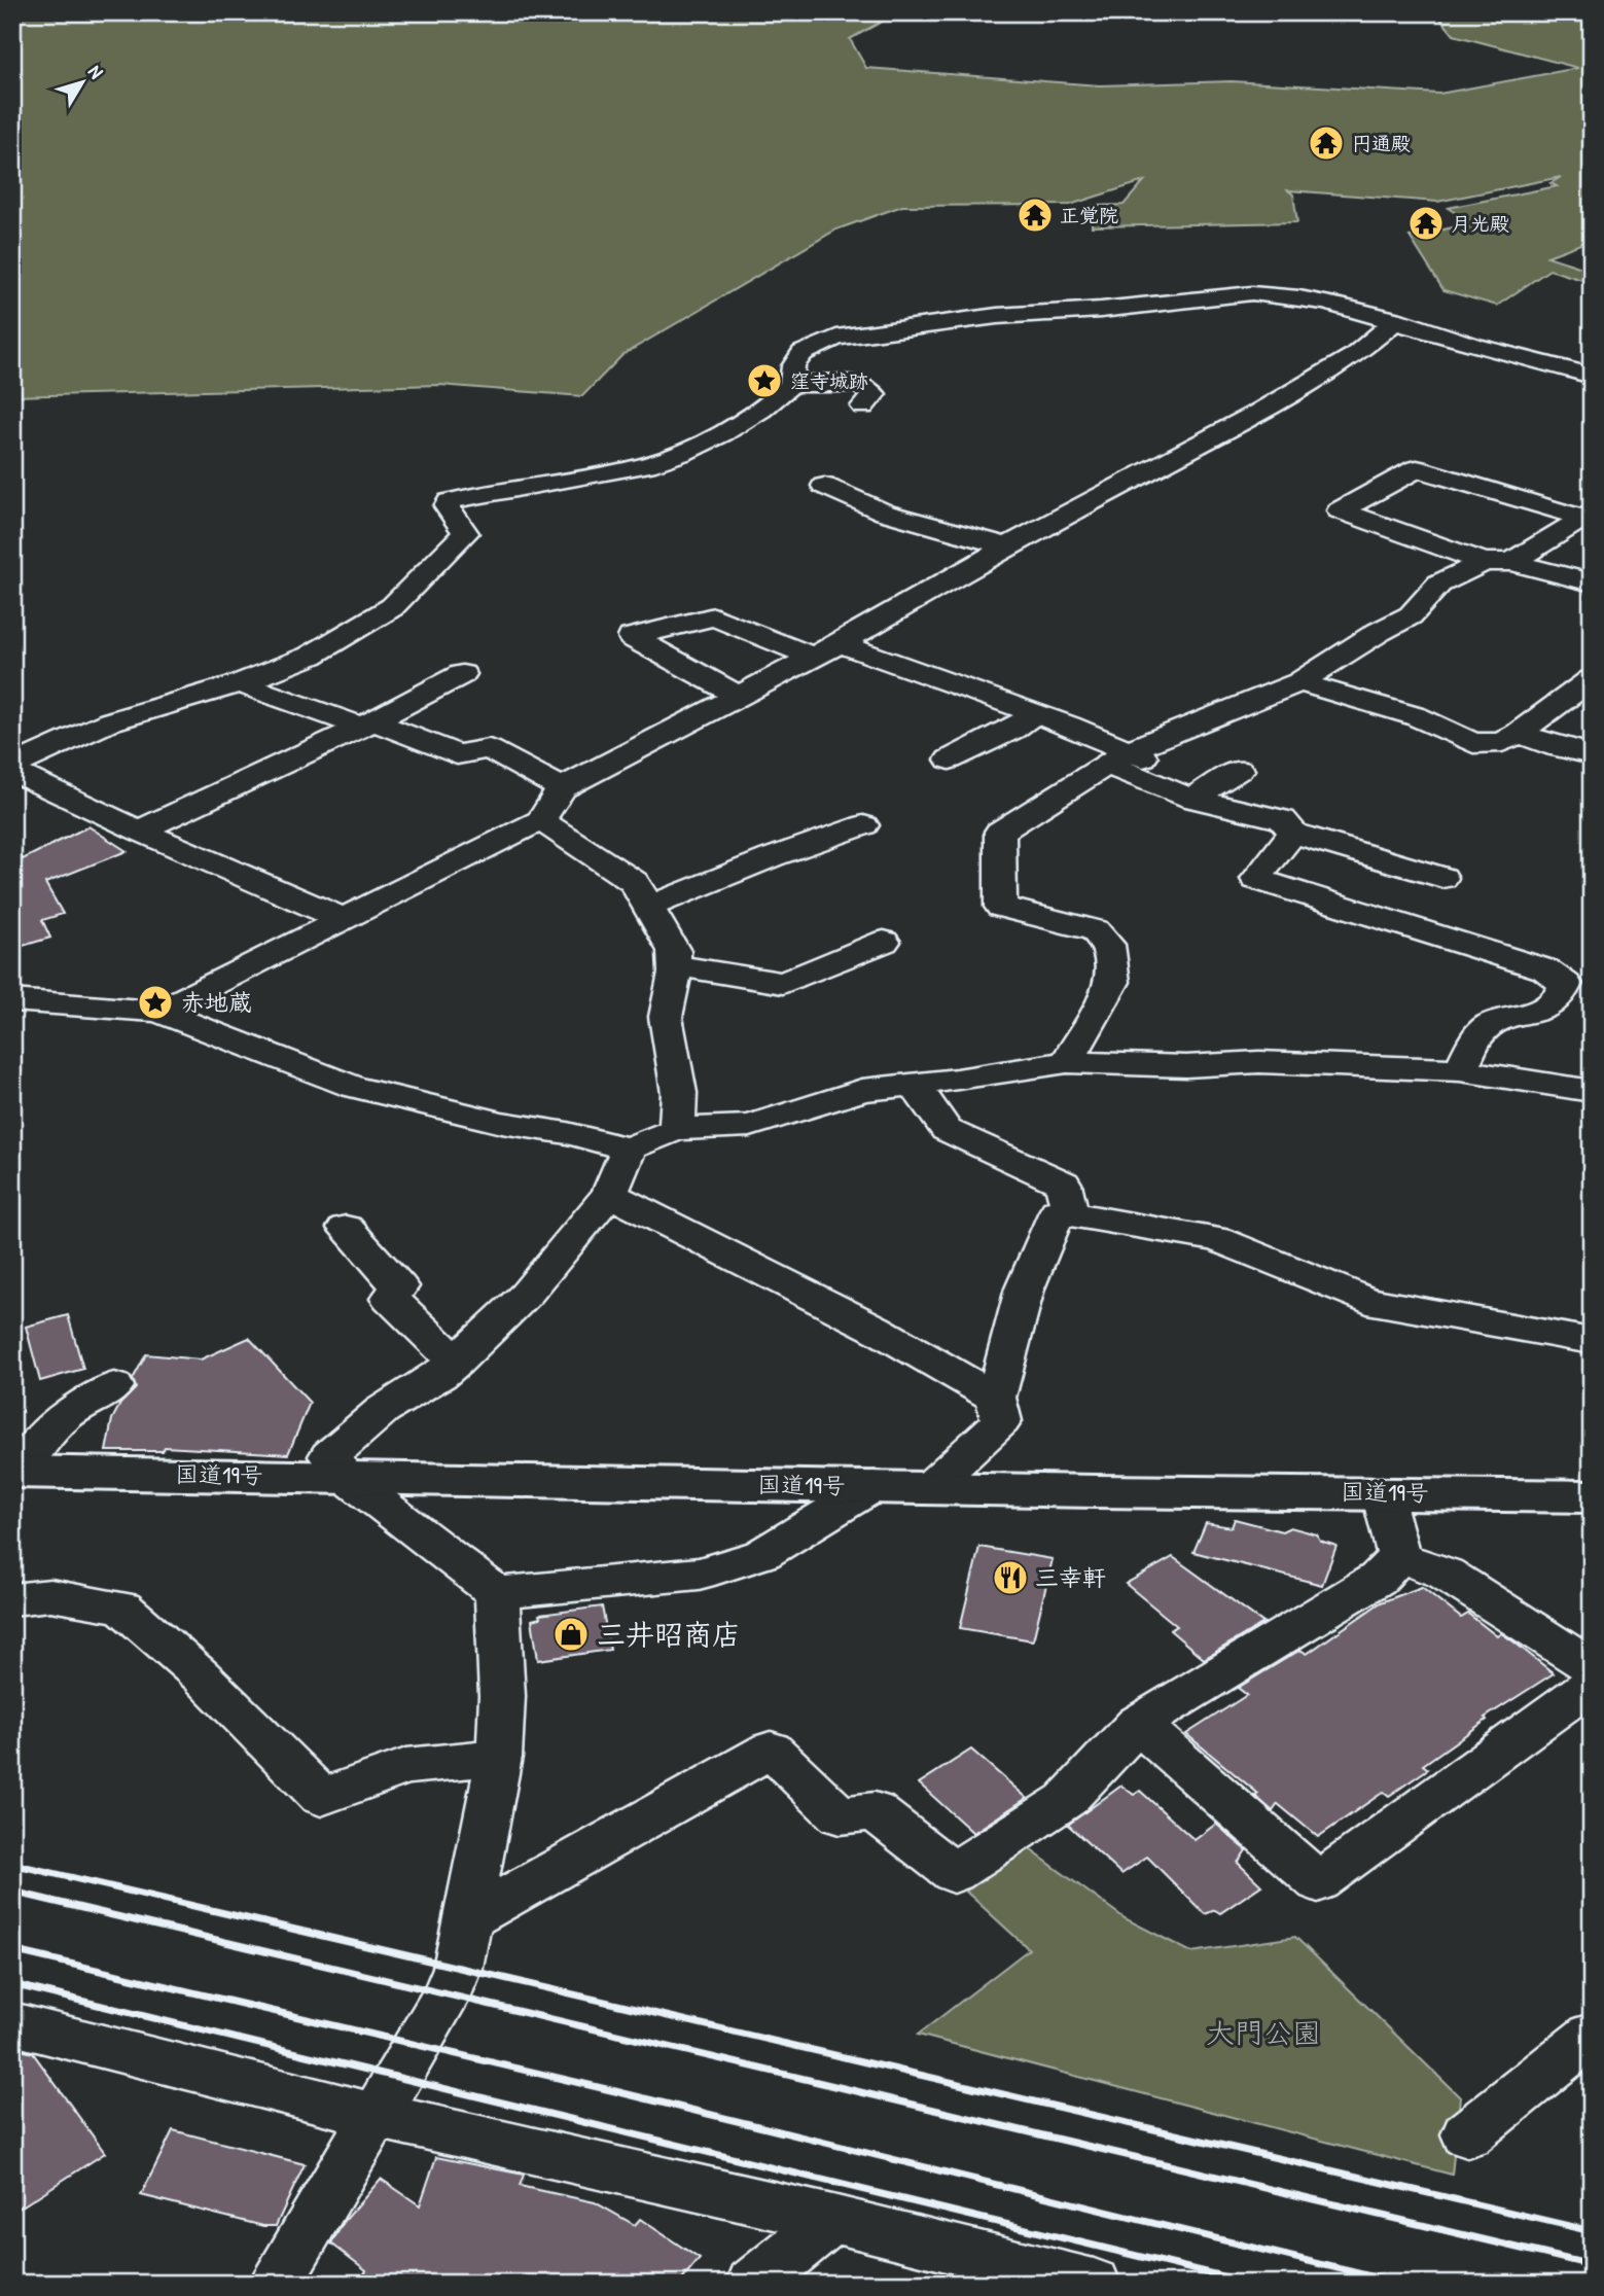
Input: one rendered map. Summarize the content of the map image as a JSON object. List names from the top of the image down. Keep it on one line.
{"streets":{"highway":["国道19号"]},"parks":["大門公園"],"places":{"temple":["円通殿","正覚院","月光殿"],"place":["窪寺城跡","赤地蔵"],"restaurant":["三幸軒"],"shop":["三井昭商店"]},"north":"top right"}
